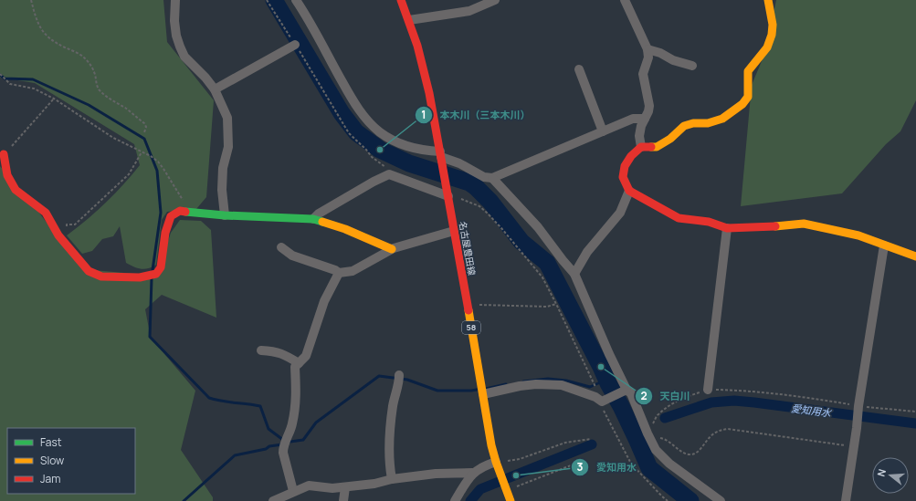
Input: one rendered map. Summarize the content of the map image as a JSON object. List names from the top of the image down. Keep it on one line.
{"streets":{"street":["名古屋豊田線","58"]},"water":["愛知用水"],"places":["本木川（三本木川）","天白川","愛知用水"],"legend":["Fast","Slow","Jam"],"north":"left"}
